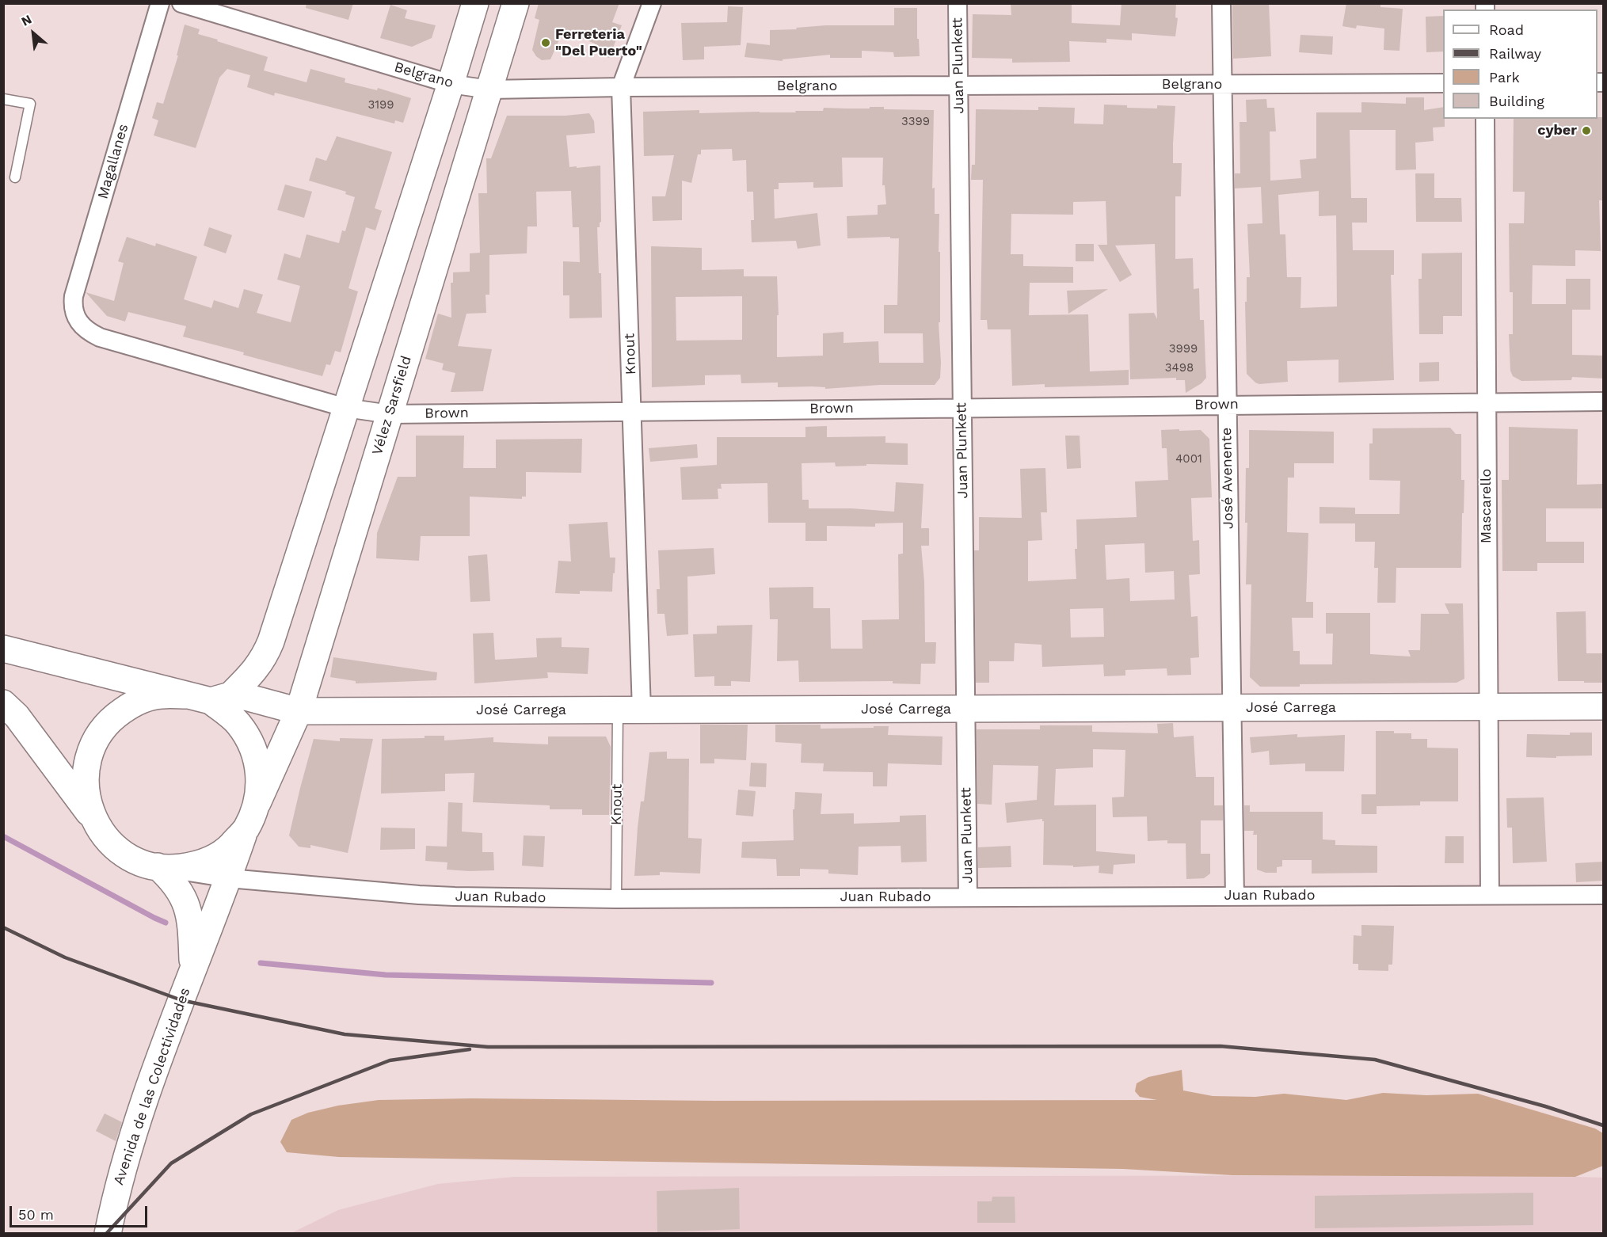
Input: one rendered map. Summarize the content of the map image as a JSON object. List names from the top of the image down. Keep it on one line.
{"streets":{"main road":["Vélez Sarsfield","José Carrega","Avenida de las Colectividades"],"street":["Juan Plunkett","Belgrano","Magallanes","Knout","Brown","José Avenente","Mascarello","Juan Rubado"]},"crossings":[["Juan Plunkett","Belgrano"],["Juan Plunkett","Brown"],["Juan Plunkett","José Carrega"],["Juan Plunkett","Juan Rubado"],["Belgrano","Knout"],["Belgrano","Vélez Sarsfield"],["Belgrano","José Avenente"],["Magallanes","Brown"],["Knout","Brown"],["Knout","José Carrega"],["Knout","Juan Rubado"],["Brown","Vélez Sarsfield"],["Brown","José Avenente"],["Brown","Mascarello"],["Vélez Sarsfield","José Carrega"],["José Avenente","José Carrega"],["José Avenente","Juan Rubado"],["Mascarello","José Carrega"],["Mascarello","Juan Rubado"],["Juan Rubado","Avenida de las Colectividades"]],"places":["Ferreteria \"Del Puerto\"","cyber"],"house_numbers":["3199","3399","3999","3498","4001"],"legend":["Road","Railway","Park","Building"],"scale_bar":"50 m","north":"top left"}
